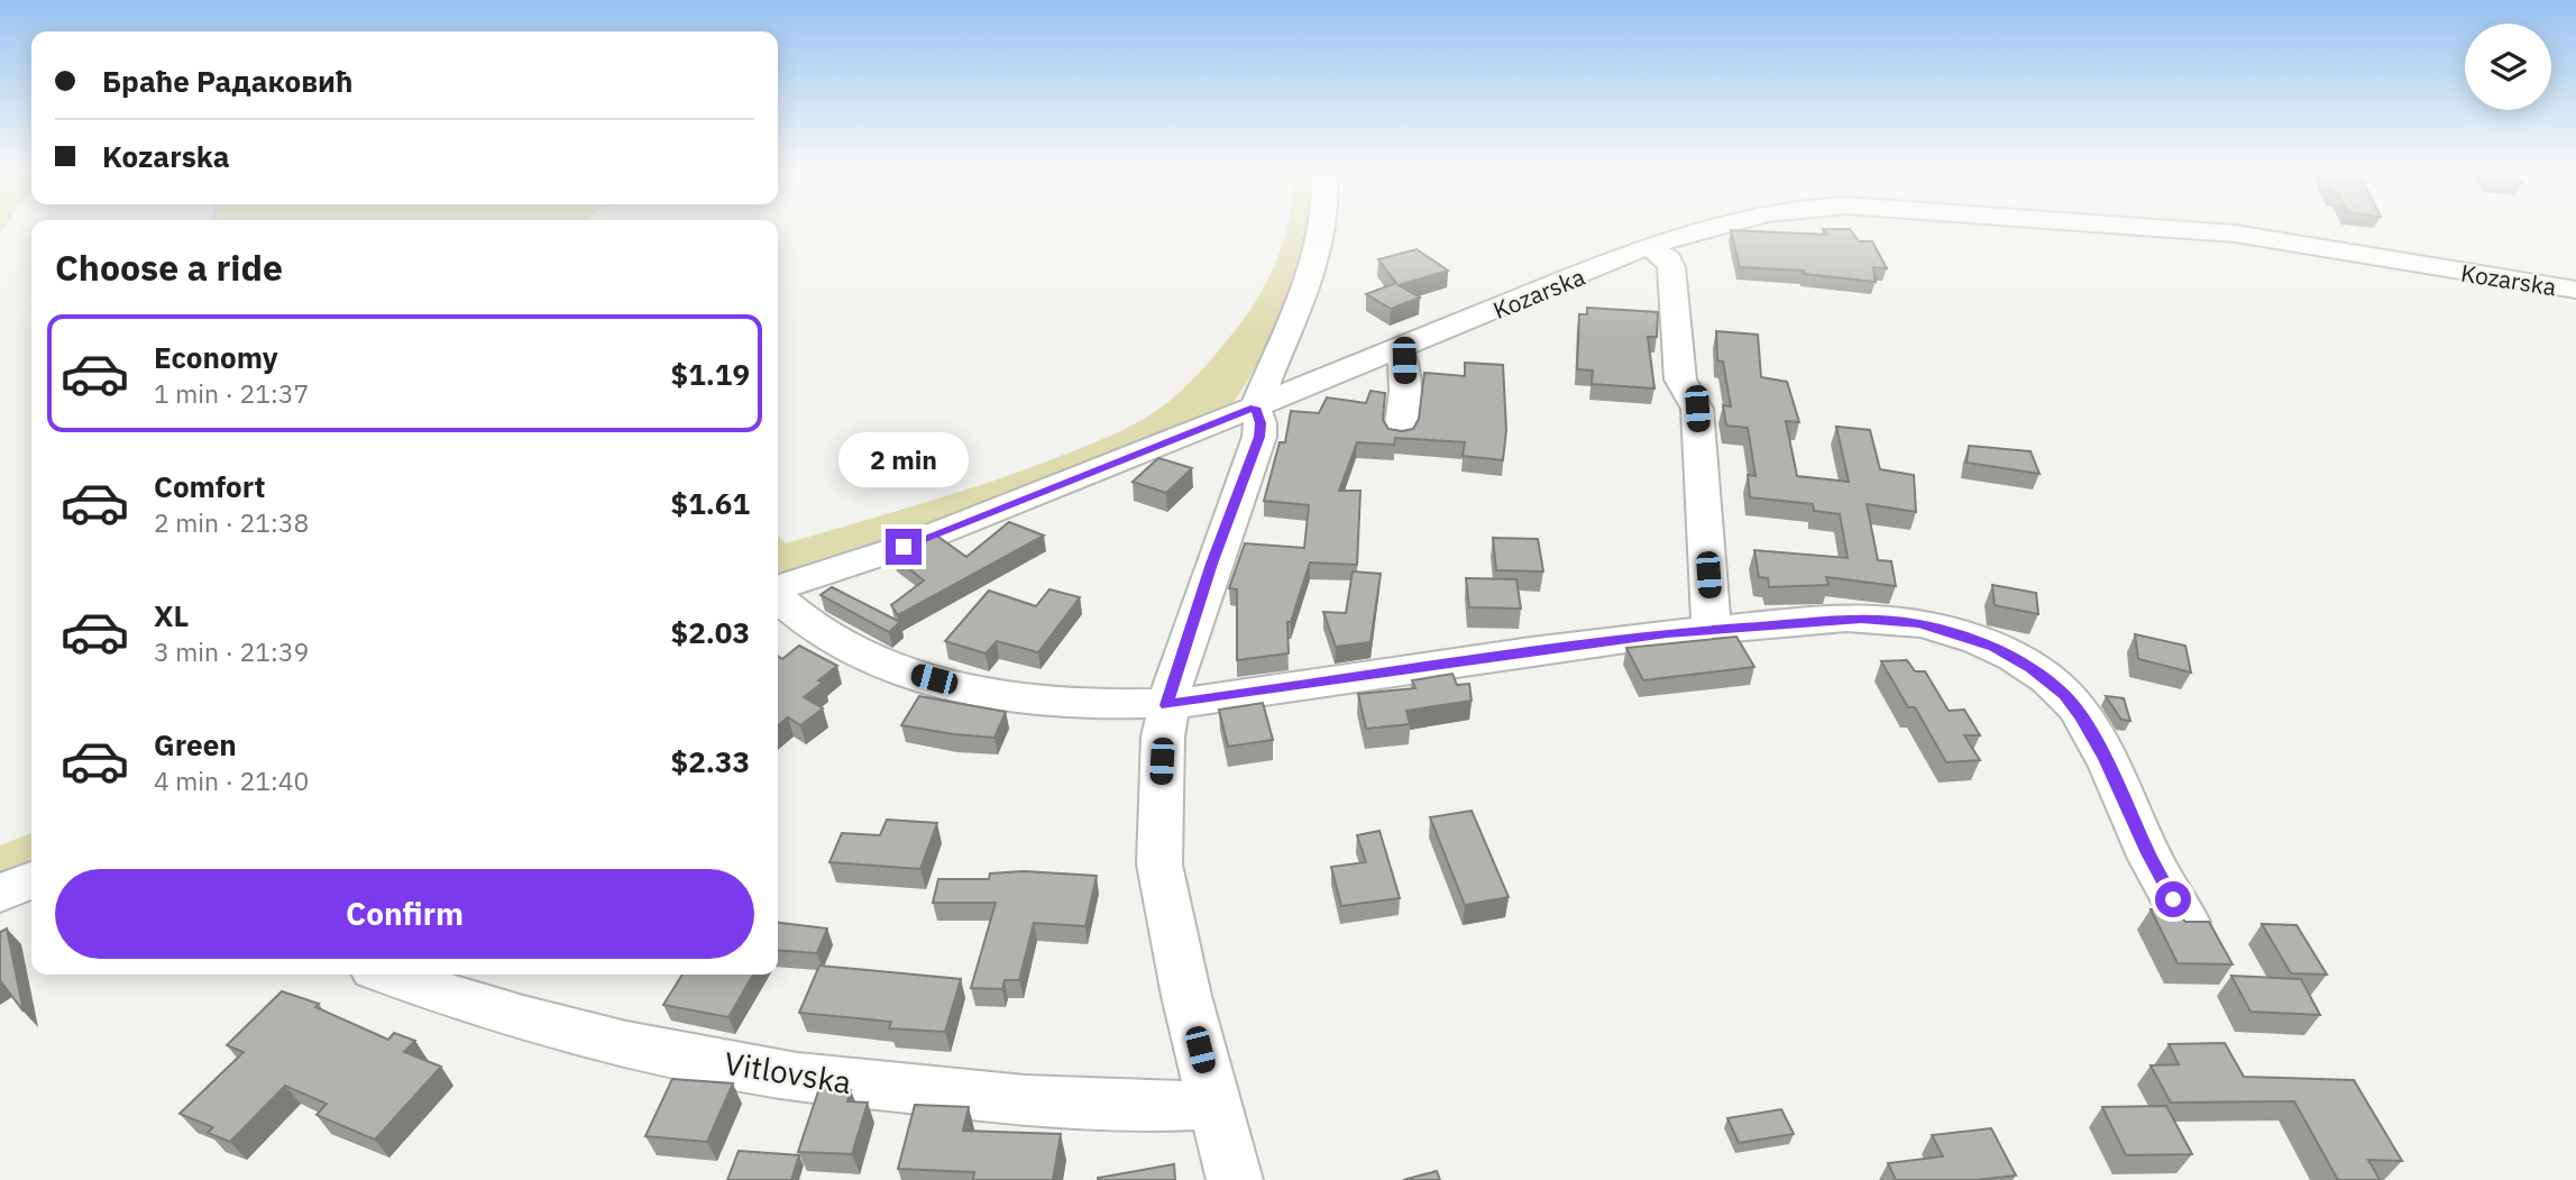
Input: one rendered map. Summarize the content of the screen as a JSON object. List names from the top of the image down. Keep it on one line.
{"streets":{"street":["Kozarska","Vitlovska"]},"page":{"banner":["Браће Радаковић","Kozarska"],"heading":"Choose a ride","list":[{"name":"Economy","note":"1 min · 21:37","value":"$1.19"},{"name":"Comfort","note":"2 min · 21:38","value":"$1.61"},{"name":"XL","note":"3 min · 21:39","value":"$2.03"},{"name":"Green","note":"4 min · 21:40","value":"$2.33"}],"bubble":"2 min","buttons":"Confirm"}}
